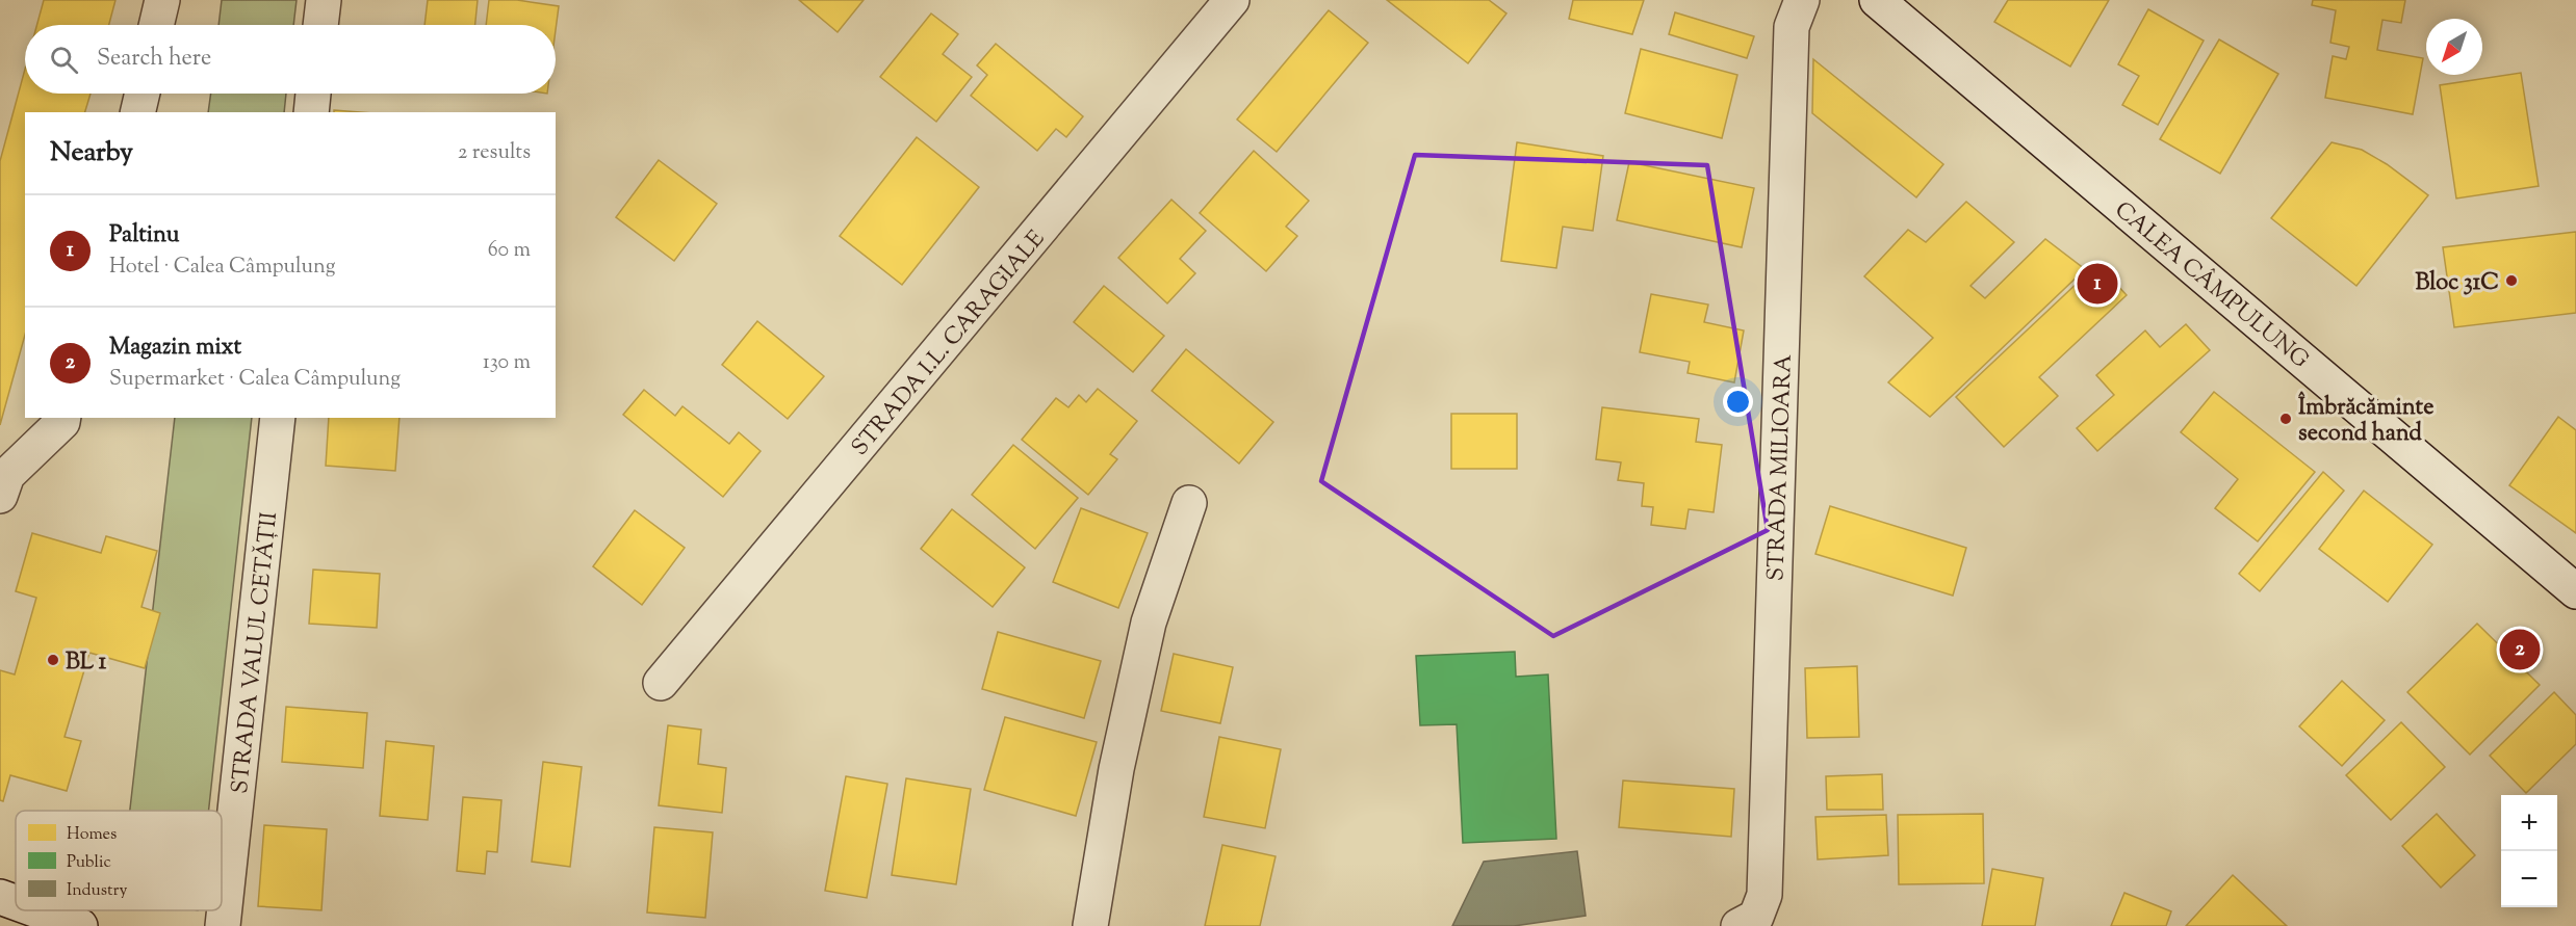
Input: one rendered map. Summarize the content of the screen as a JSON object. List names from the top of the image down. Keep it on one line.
{"streets":{"street":["CALEA CÂMPULUNG","STRADA I.L. CARAGIALE","STRADA MILIOARA","STRADA VALUL CETĂȚII"]},"places":["Bloc 31C","Îmbrăcăminte second hand","BL 1"],"legend":["Homes","Public","Industry"],"north":"bottom left","page":{"search":"Search here","heading":["Nearby","2 results"],"list":[{"mark":"1","name":"Paltinu","note":"Hotel · Calea Câmpulung","value":"60 m"},{"mark":"2","name":"Magazin mixt","note":"Supermarket · Calea Câmpulung","value":"130 m"}],"pins":["1","2"],"map_buttons":["+","−"]}}
